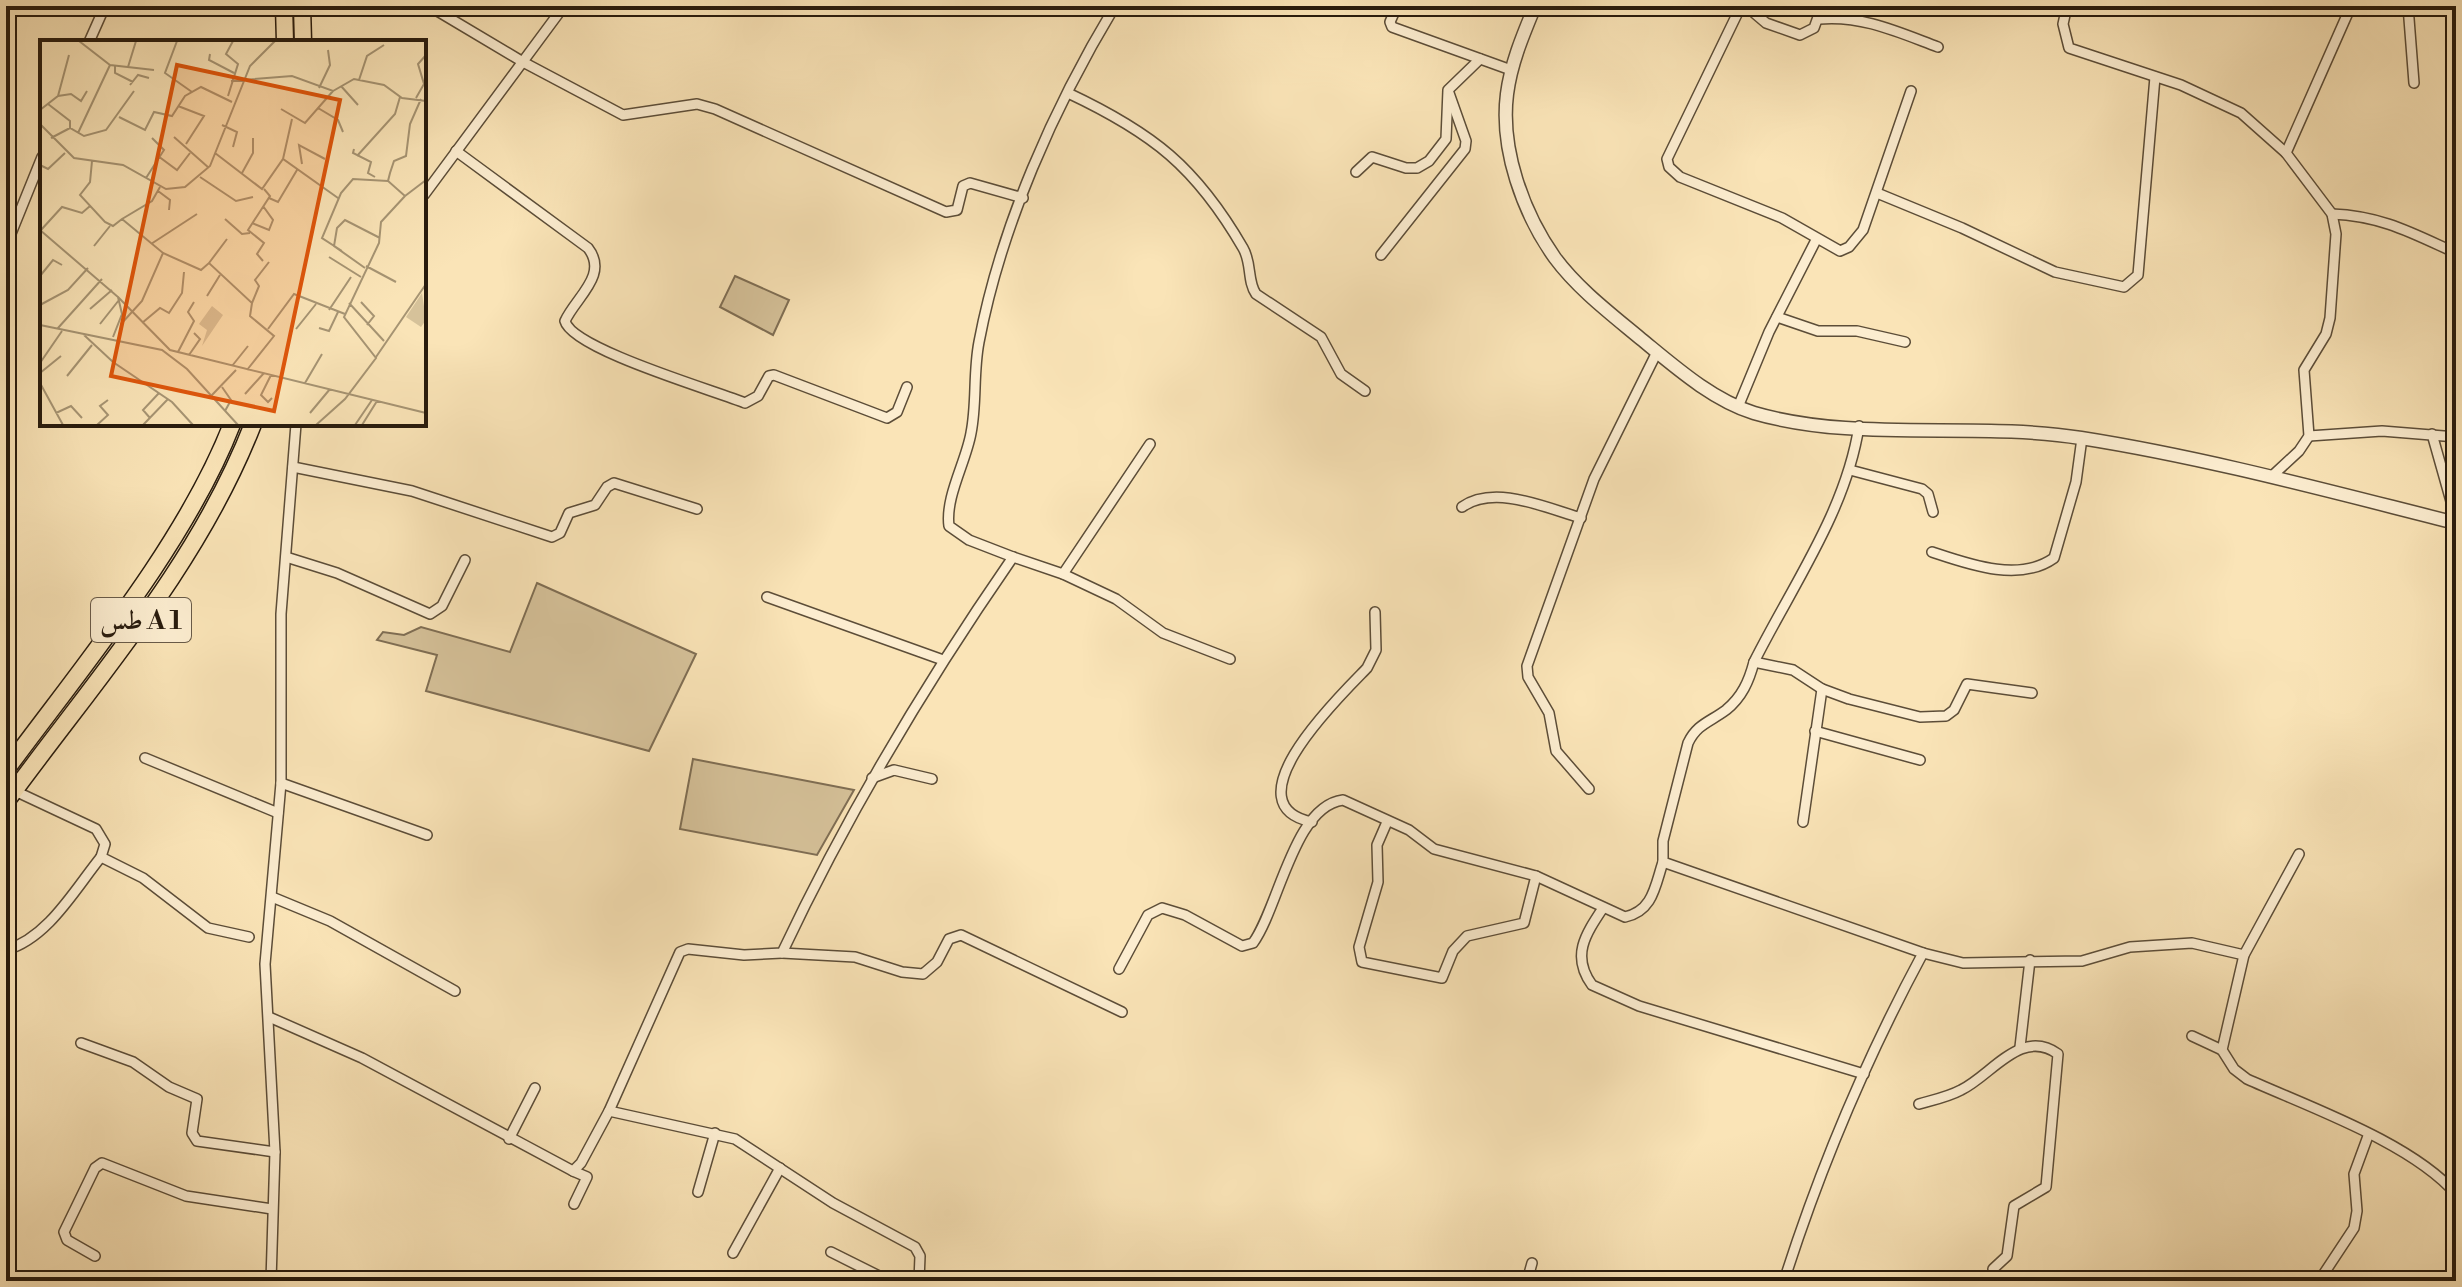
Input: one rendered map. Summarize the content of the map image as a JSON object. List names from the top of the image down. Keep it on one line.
{"streets":{"highway":["طس A 1"]}}
